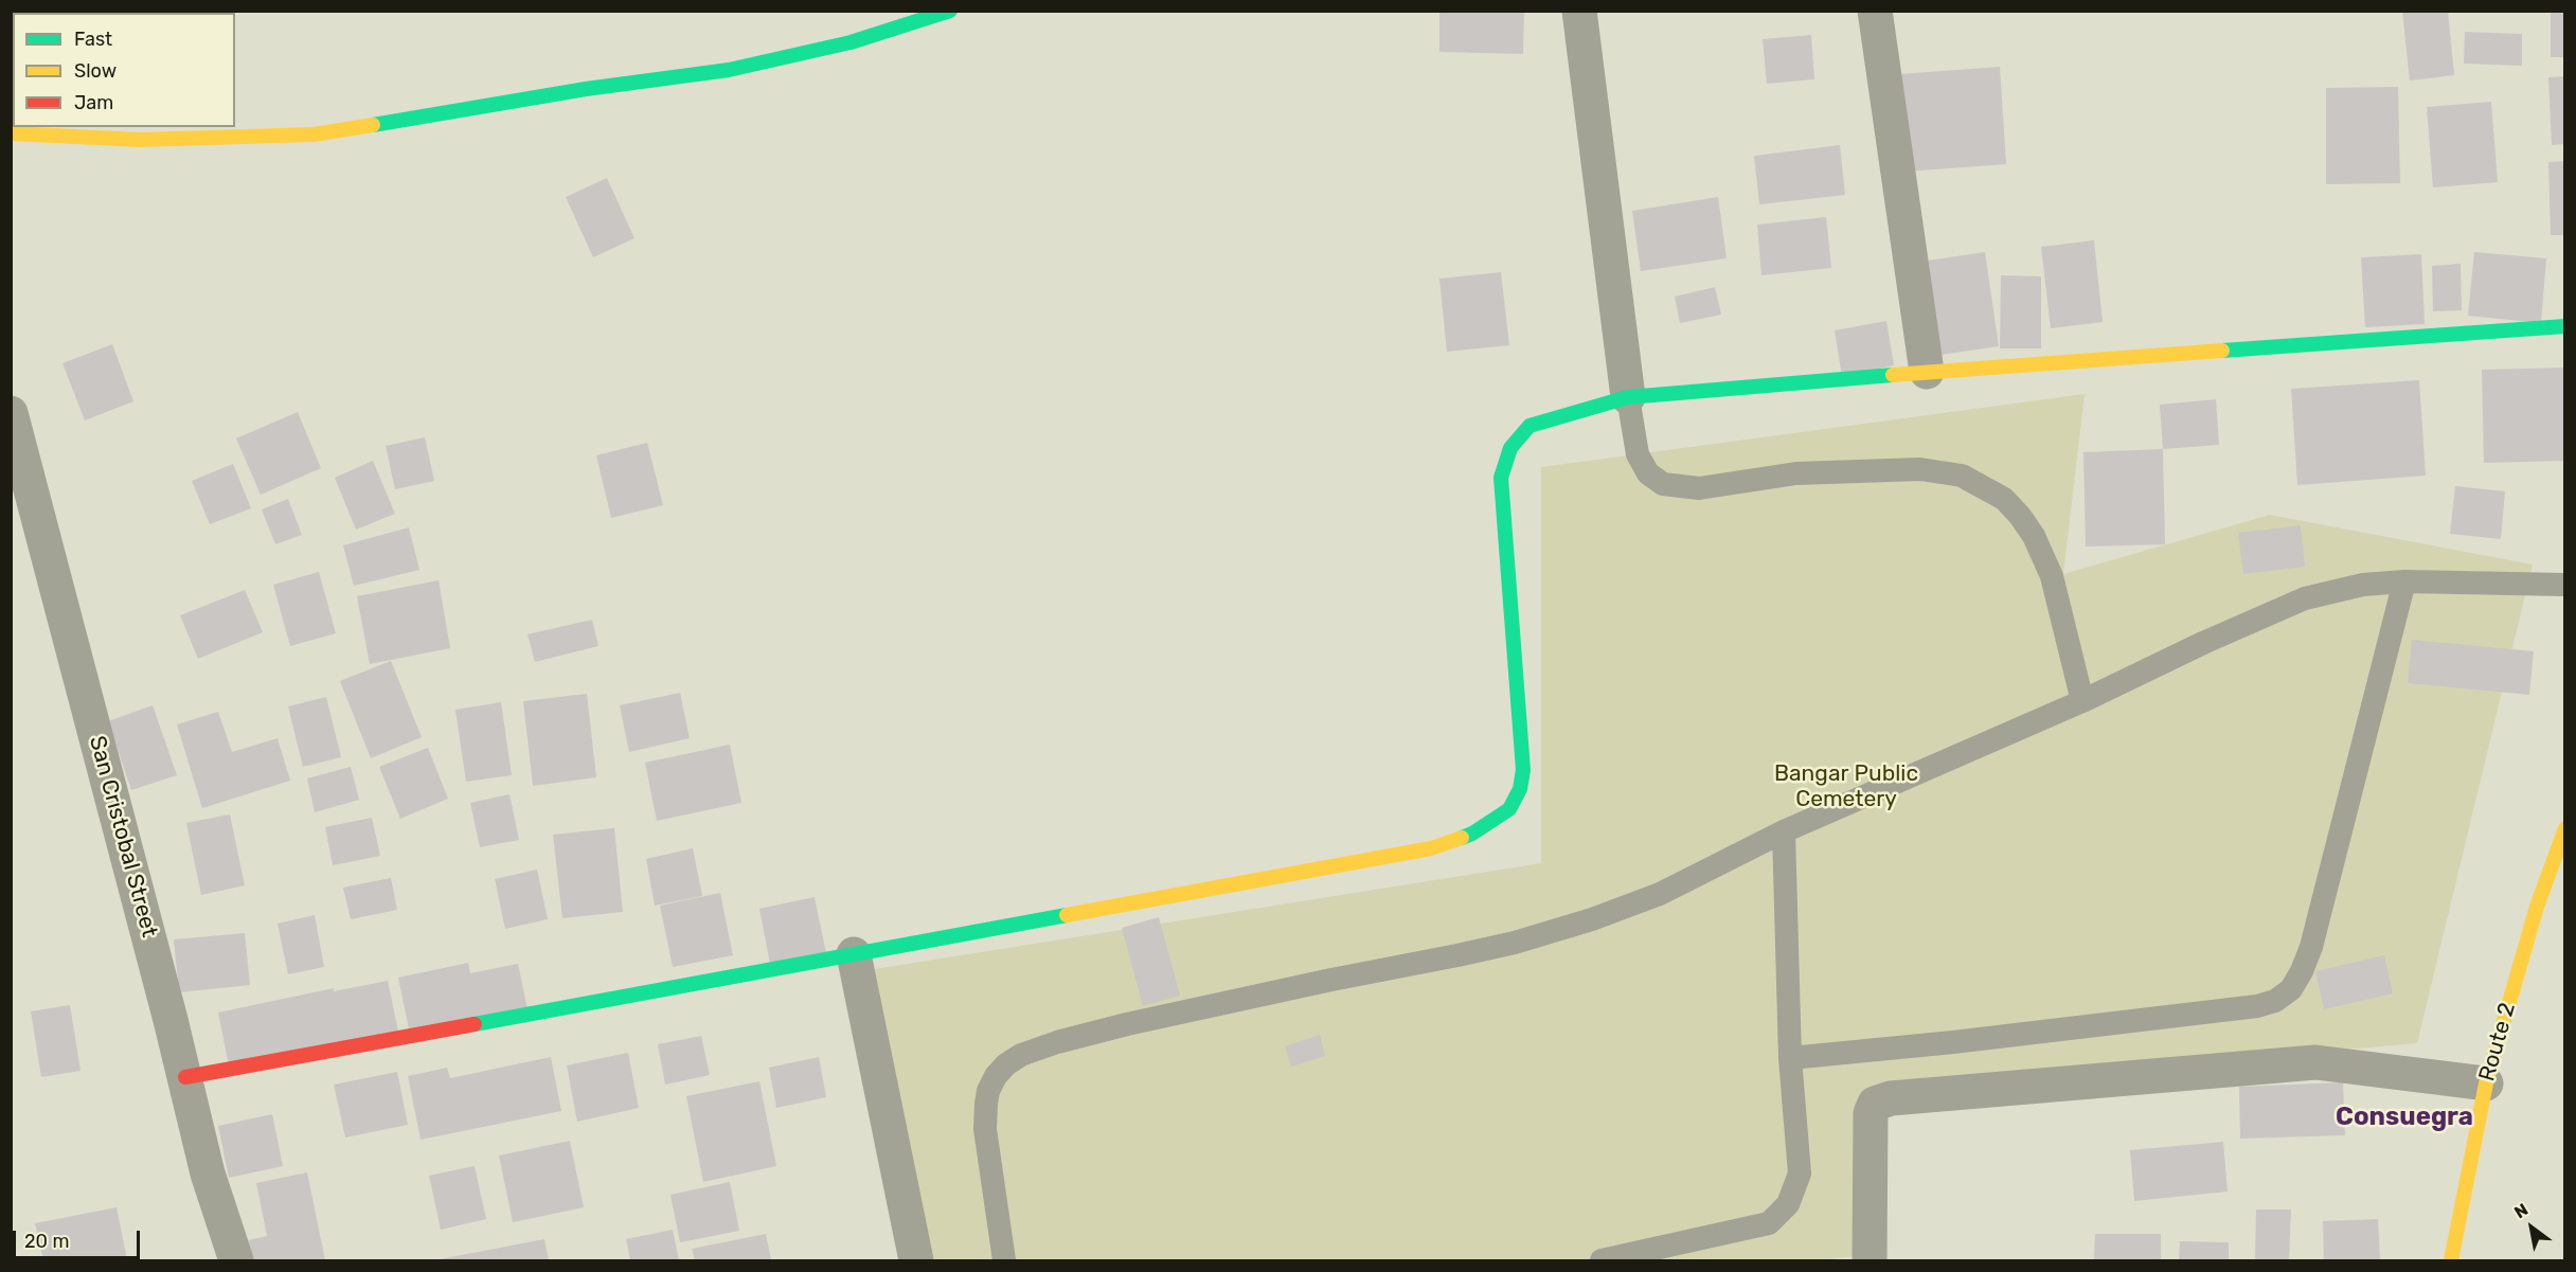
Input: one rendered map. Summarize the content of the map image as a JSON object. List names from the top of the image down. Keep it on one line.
{"streets":{"main road":["Route 2"],"street":["San Cristobal Street"]},"districts":["Consuegra"],"parks":["Bangar Public Cemetery"],"legend":["Fast","Slow","Jam"],"scale_bar":"20 m","north":"top left"}
